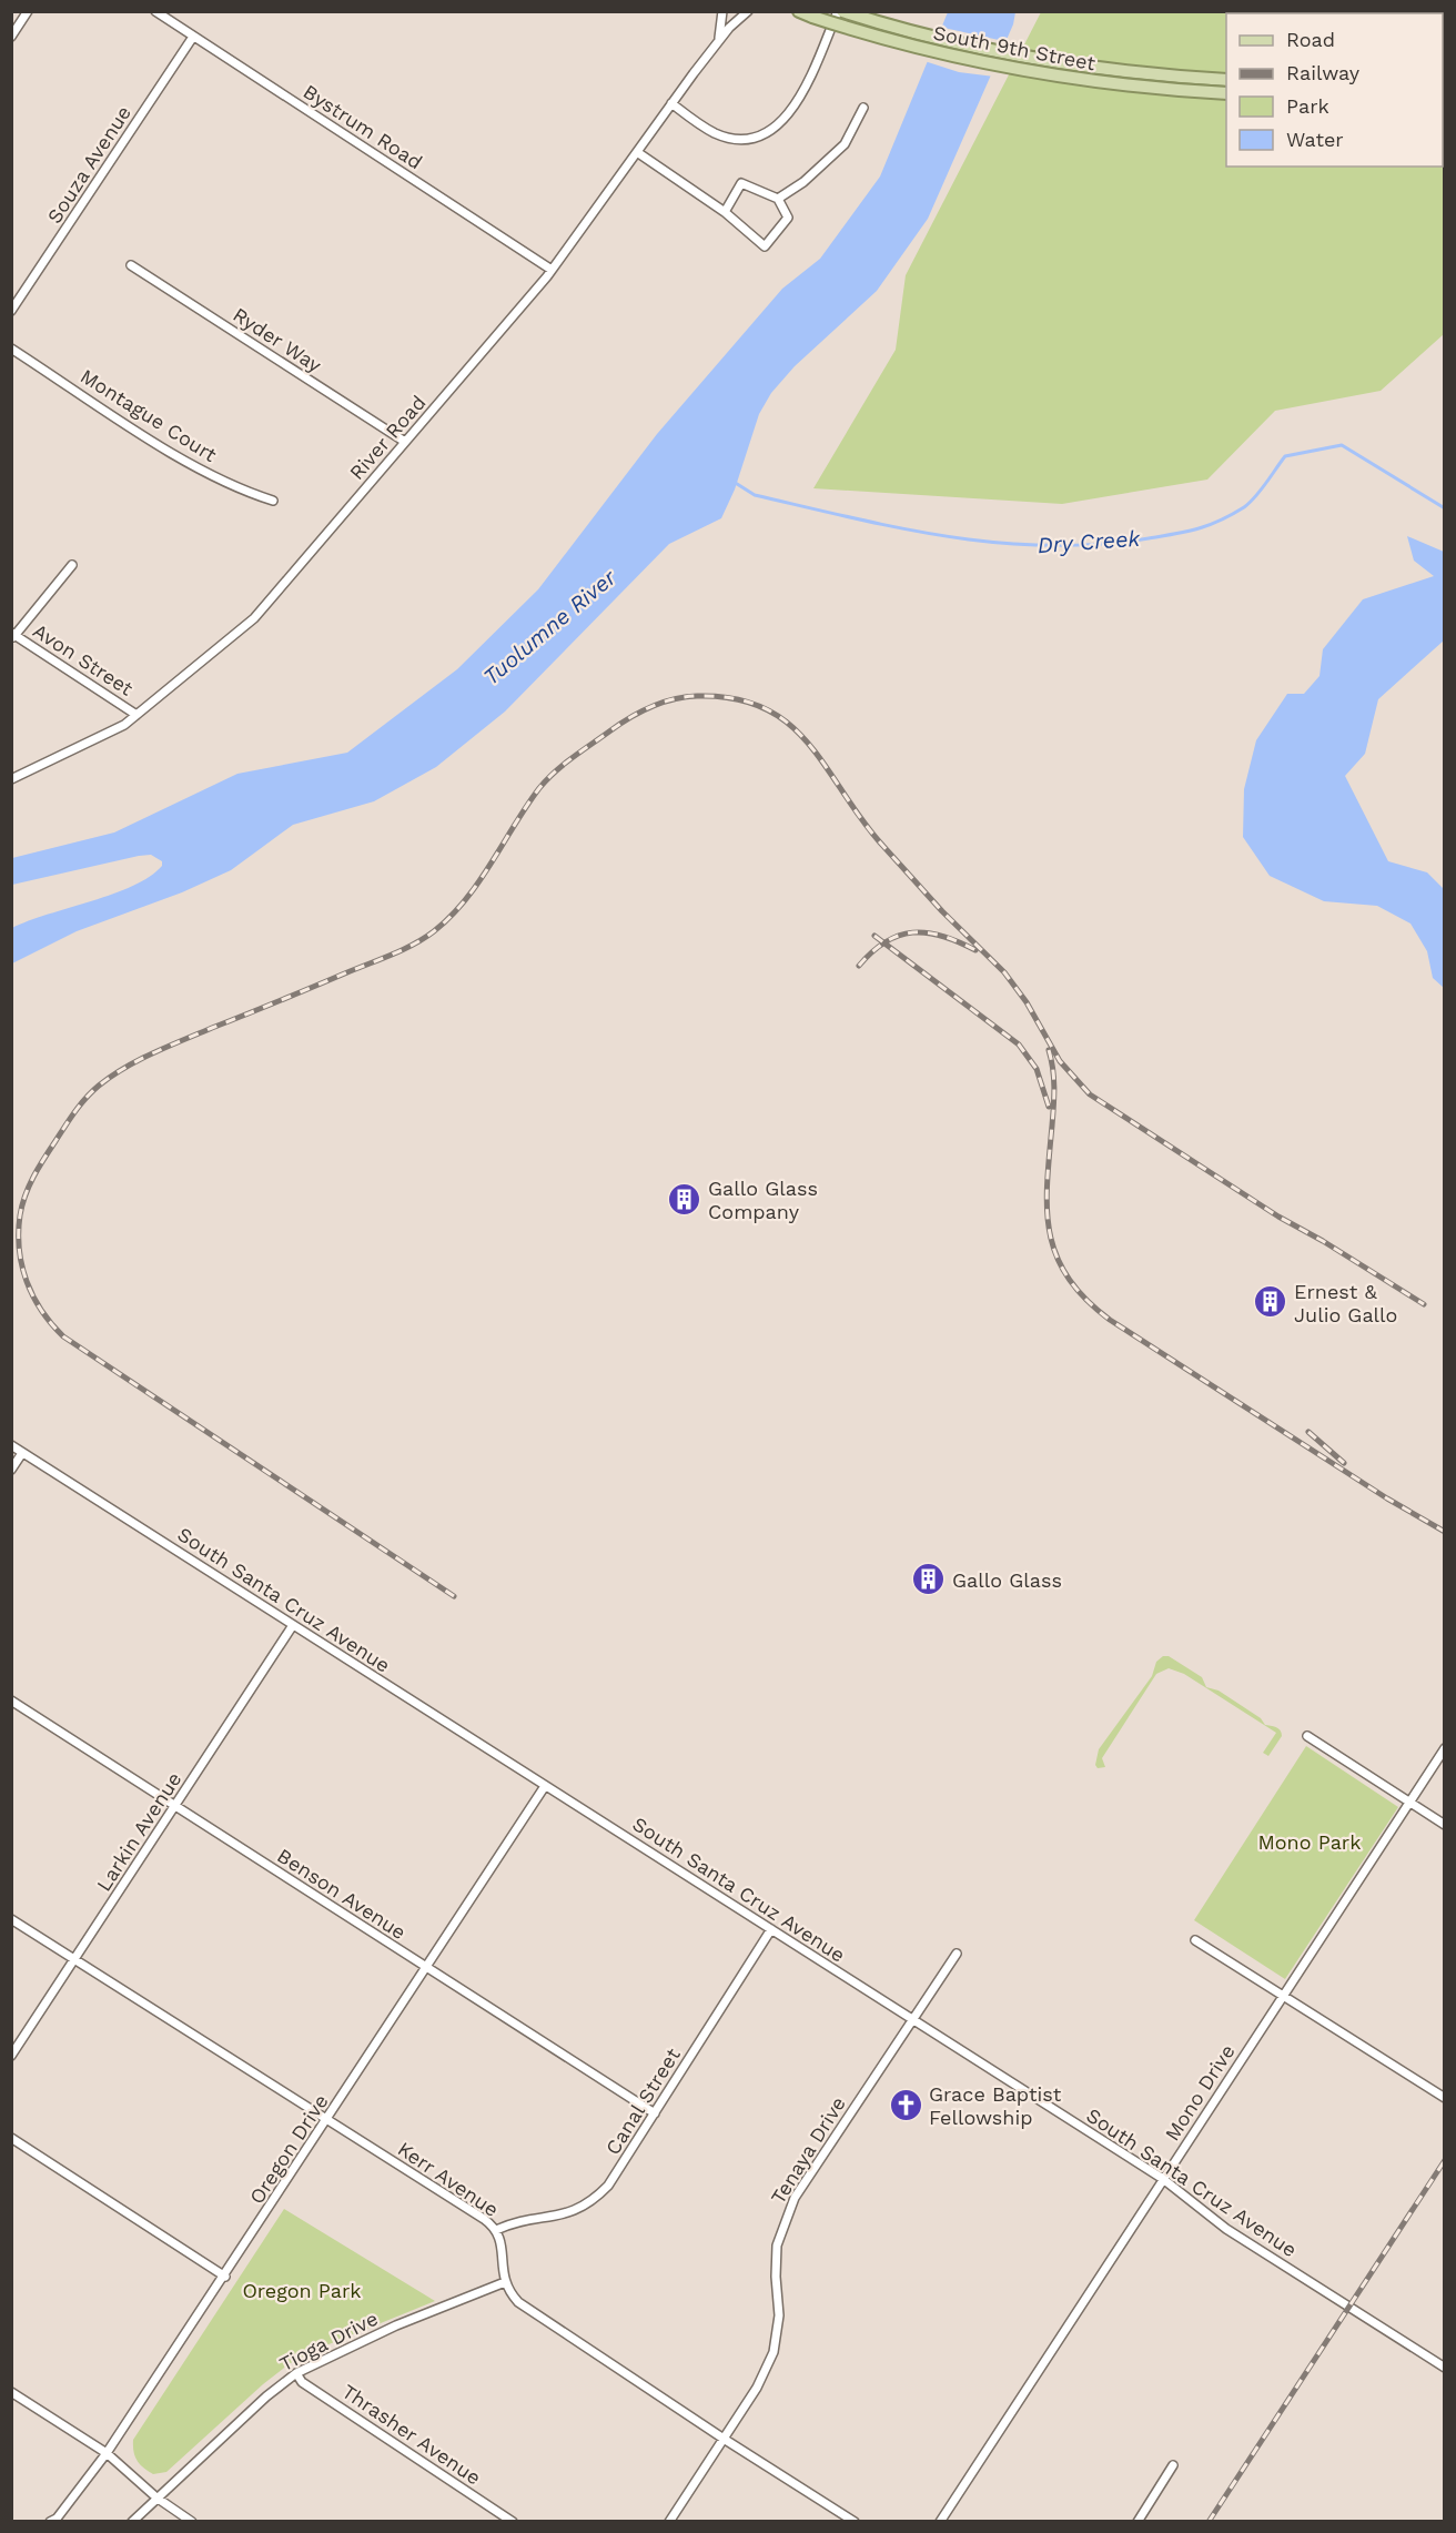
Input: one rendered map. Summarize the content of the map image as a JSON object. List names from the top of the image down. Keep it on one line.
{"streets":{"main road":["South 9th Street"],"street":["Bystrum Road","Souza Avenue","Ryder Way","Montague Court","River Road","Avon Street","South Santa Cruz Avenue","Larkin Avenue","Benson Avenue","Mono Drive","Canal Street","Oregon Drive","Tenaya Drive","Kerr Avenue","Tioga Drive","Thrasher Avenue"]},"crossings":[["Bystrum Road","Souza Avenue"],["Bystrum Road","River Road"],["Ryder Way","River Road"],["River Road","Avon Street"],["South Santa Cruz Avenue","Larkin Avenue"],["South Santa Cruz Avenue","Mono Drive"],["South Santa Cruz Avenue","Canal Street"],["South Santa Cruz Avenue","Oregon Drive"],["South Santa Cruz Avenue","Tenaya Drive"],["Larkin Avenue","Benson Avenue"],["Larkin Avenue","Kerr Avenue"],["Benson Avenue","Canal Street"],["Benson Avenue","Oregon Drive"],["Canal Street","Kerr Avenue"],["Oregon Drive","Kerr Avenue"],["Kerr Avenue","Tioga Drive"],["Tioga Drive","Thrasher Avenue"]],"water":["Dry Creek","Tuolumne River"],"parks":["Mono Park","Oregon Park"],"places":{"building":["Gallo Glass Company","Ernest & Julio Gallo","Gallo Glass"],"church":["Grace Baptist Fellowship"]},"legend":["Road","Railway","Park","Water"]}
